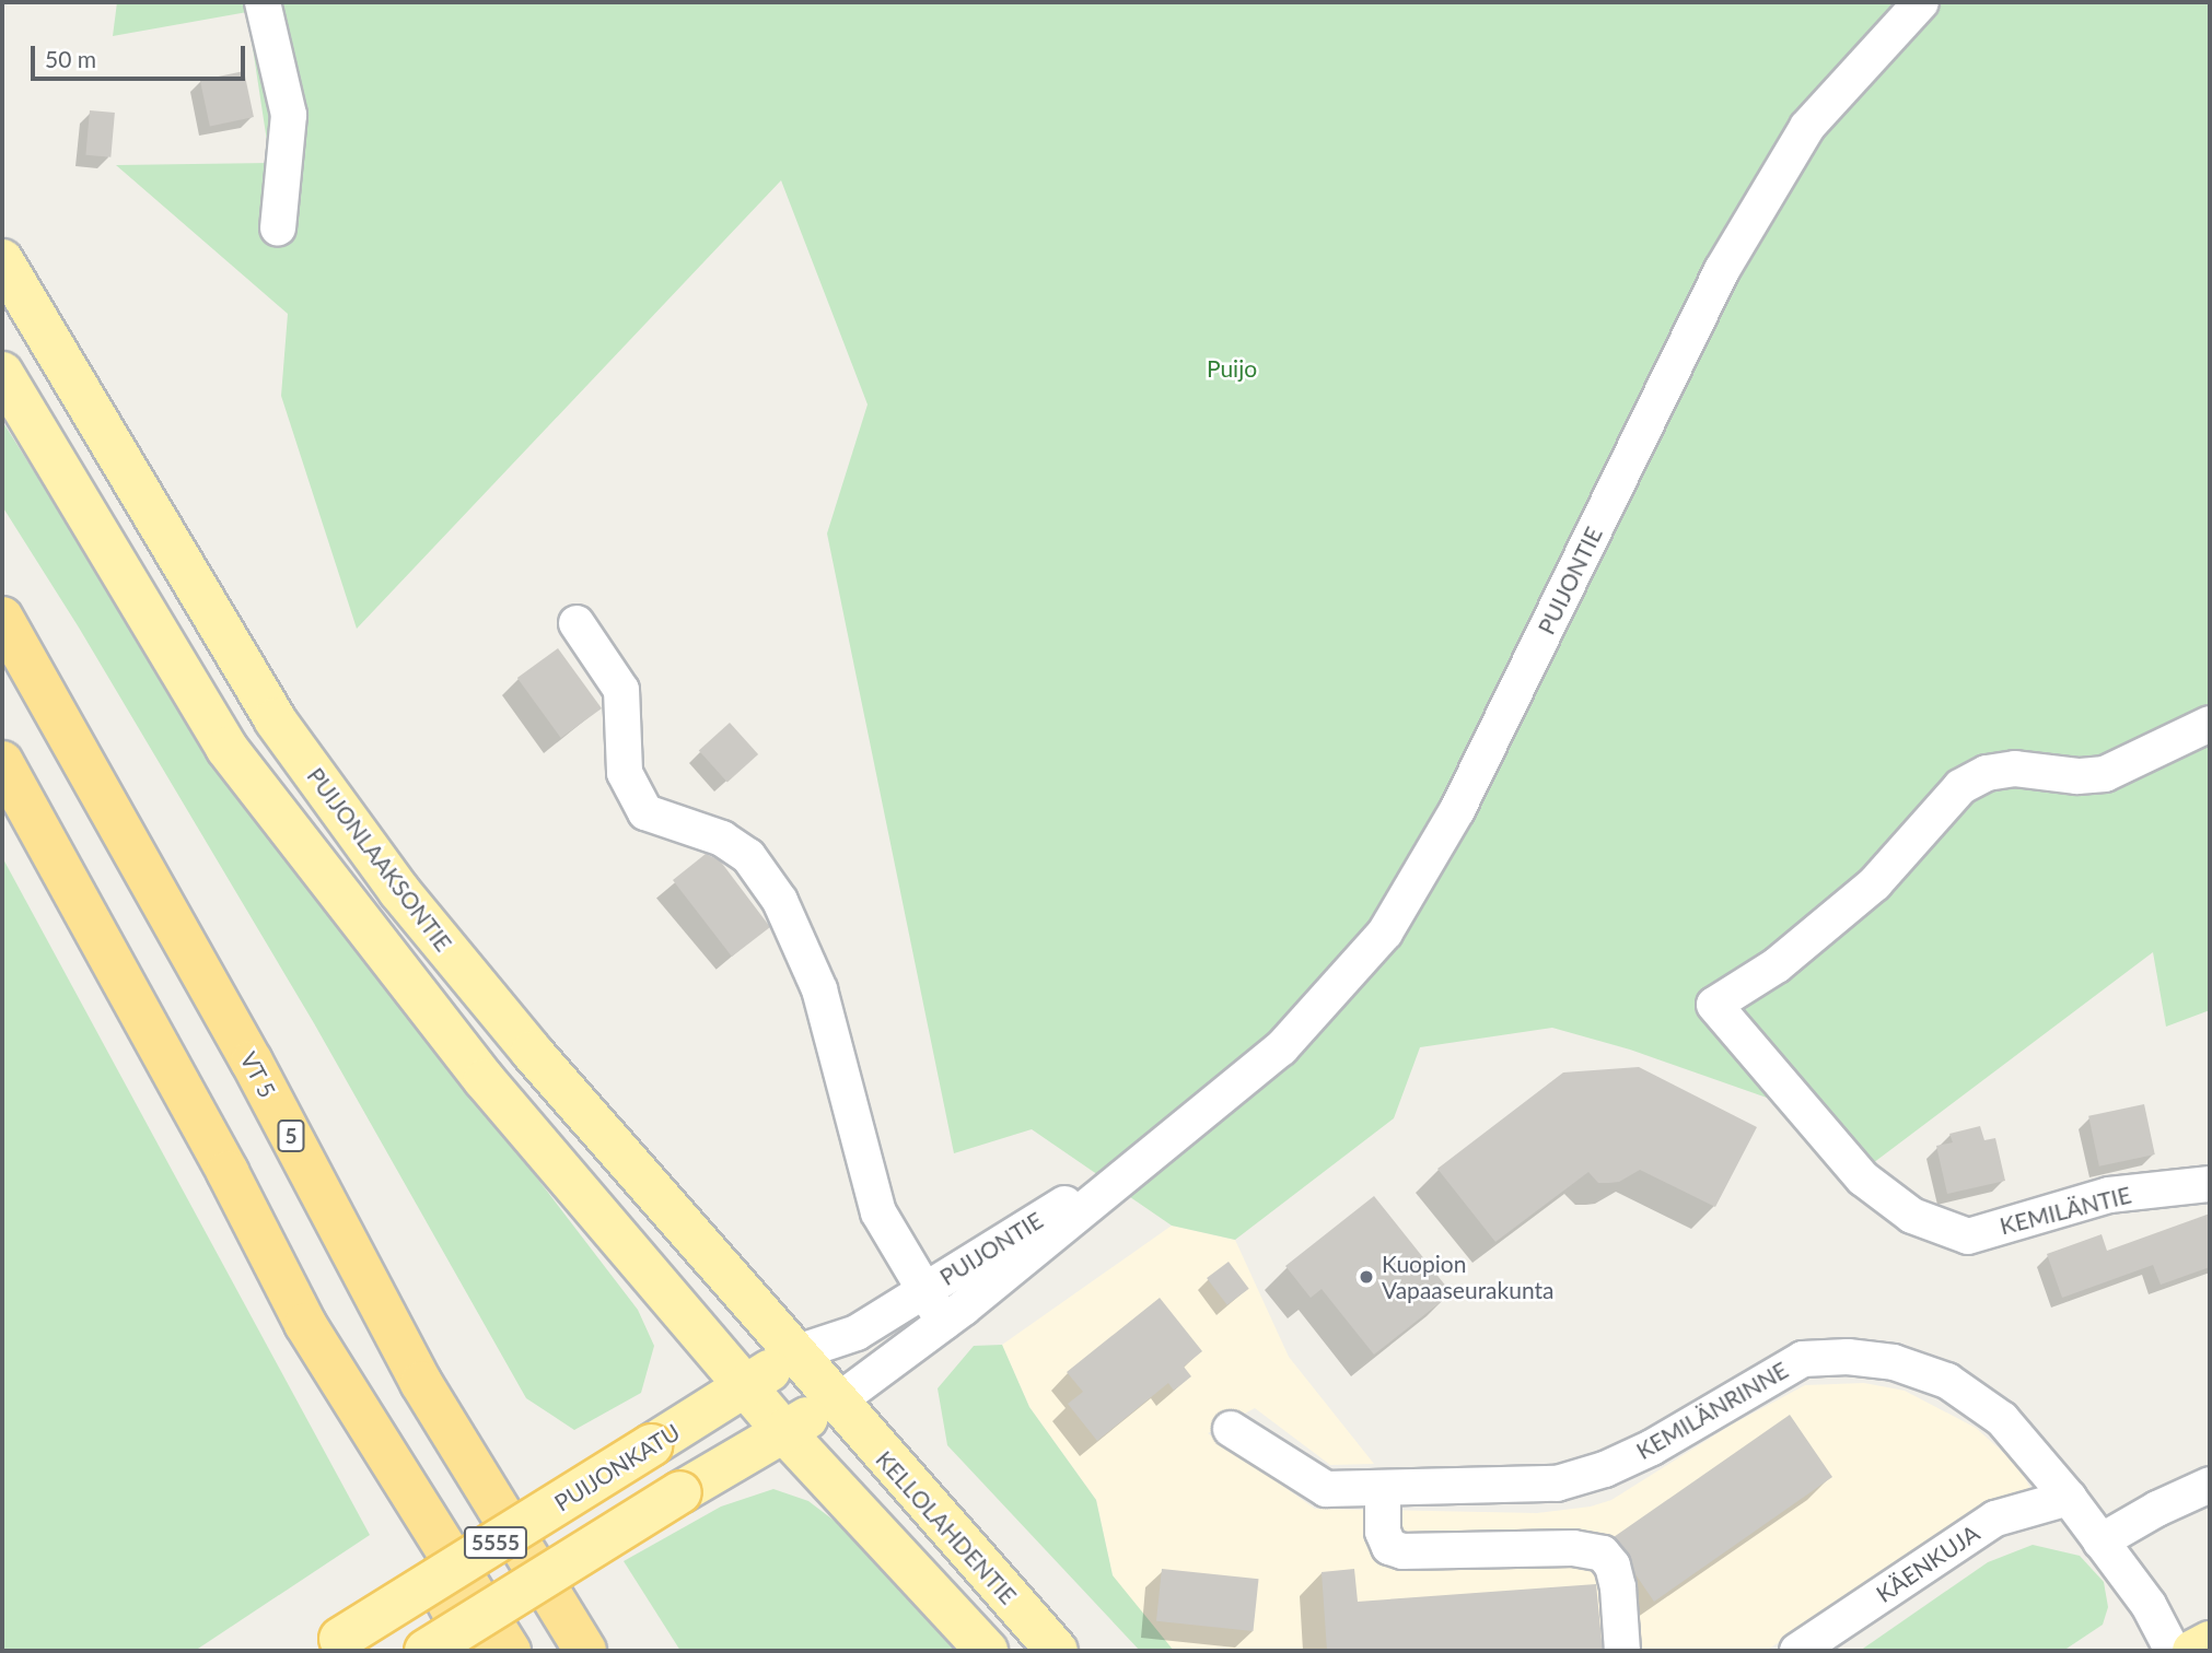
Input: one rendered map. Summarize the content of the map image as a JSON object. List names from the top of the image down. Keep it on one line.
{"streets":{"highway":["VT 5","5"],"main road":["PUIJONLAAKSONTIE","PUIJONKATU","KELLOLAHDENTIE","5555"],"street":["PUIJONTIE","KEMILÄNTIE","KEMILÄNRINNE","KÄENKUJA"]},"crossings":[["PUIJONTIE","PUIJONLAAKSONTIE"],["PUIJONTIE","PUIJONKATU"],["PUIJONTIE","KELLOLAHDENTIE"],["PUIJONTIE","5555"],["PUIJONLAAKSONTIE","PUIJONKATU"],["PUIJONLAAKSONTIE","KELLOLAHDENTIE"],["PUIJONLAAKSONTIE","5555"],["KEMILÄNRINNE","KÄENKUJA"],["KELLOLAHDENTIE","5555"]],"parks":["Puijo"],"places":["Kuopion Vapaaseurakunta"],"scale_bar":"50 m"}
